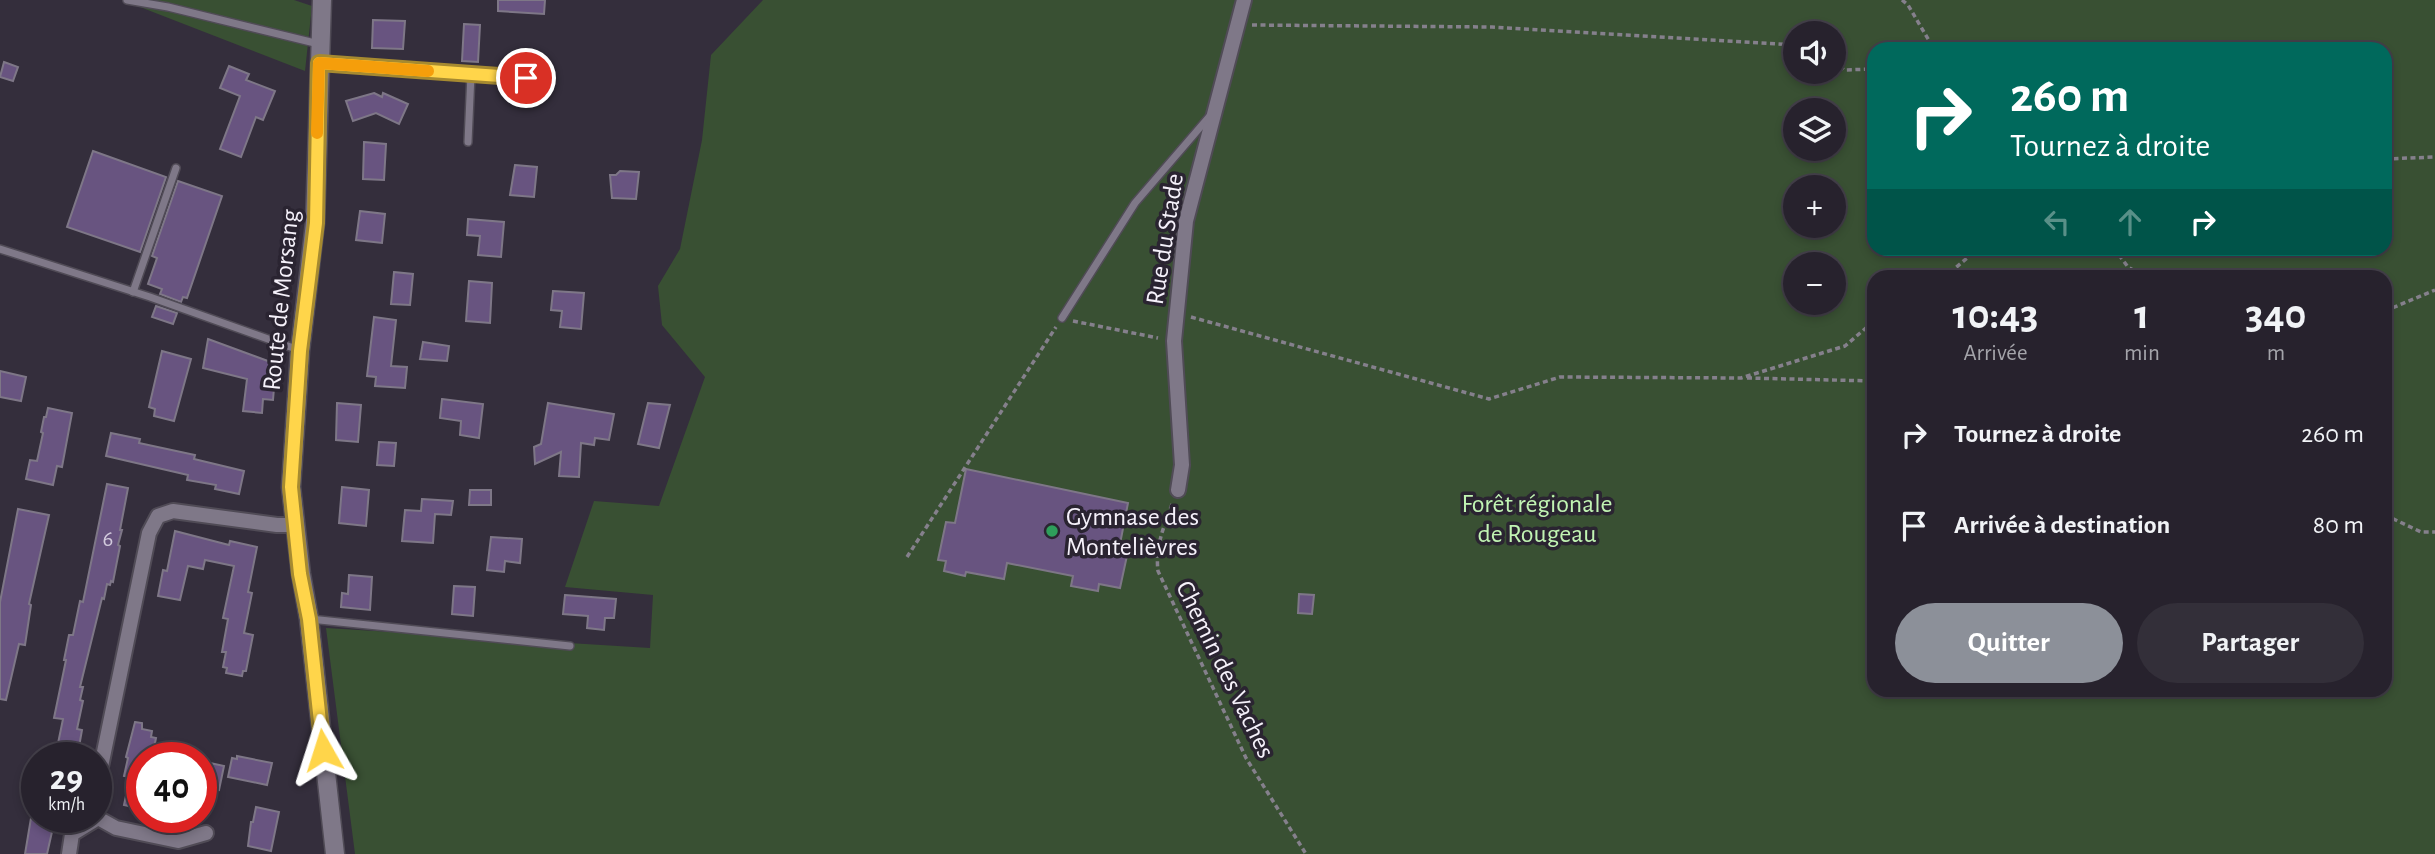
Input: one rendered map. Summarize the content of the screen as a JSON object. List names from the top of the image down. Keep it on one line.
{"streets":{"street":["Rue du Stade","Route de Morsang"],"path":["Chemin des Vaches"]},"crossings":[["Rue du Stade","Chemin des Vaches"]],"parks":["Forêt régionale de Rougeau"],"places":["Gymnase des Montelièvres"],"house_numbers":["6"],"page":{"map_buttons":["+","−"],"turn":["260 m","Tournez à droite"],"eta":["10:43","Arrivée","1","min","340","m"],"list":[{"name":"Tournez à droite","value":"260 m"},{"name":"Arrivée à destination","value":"80 m"}],"buttons":["Quitter","Partager"],"speed":"29 km/h","limit":"40"}}
